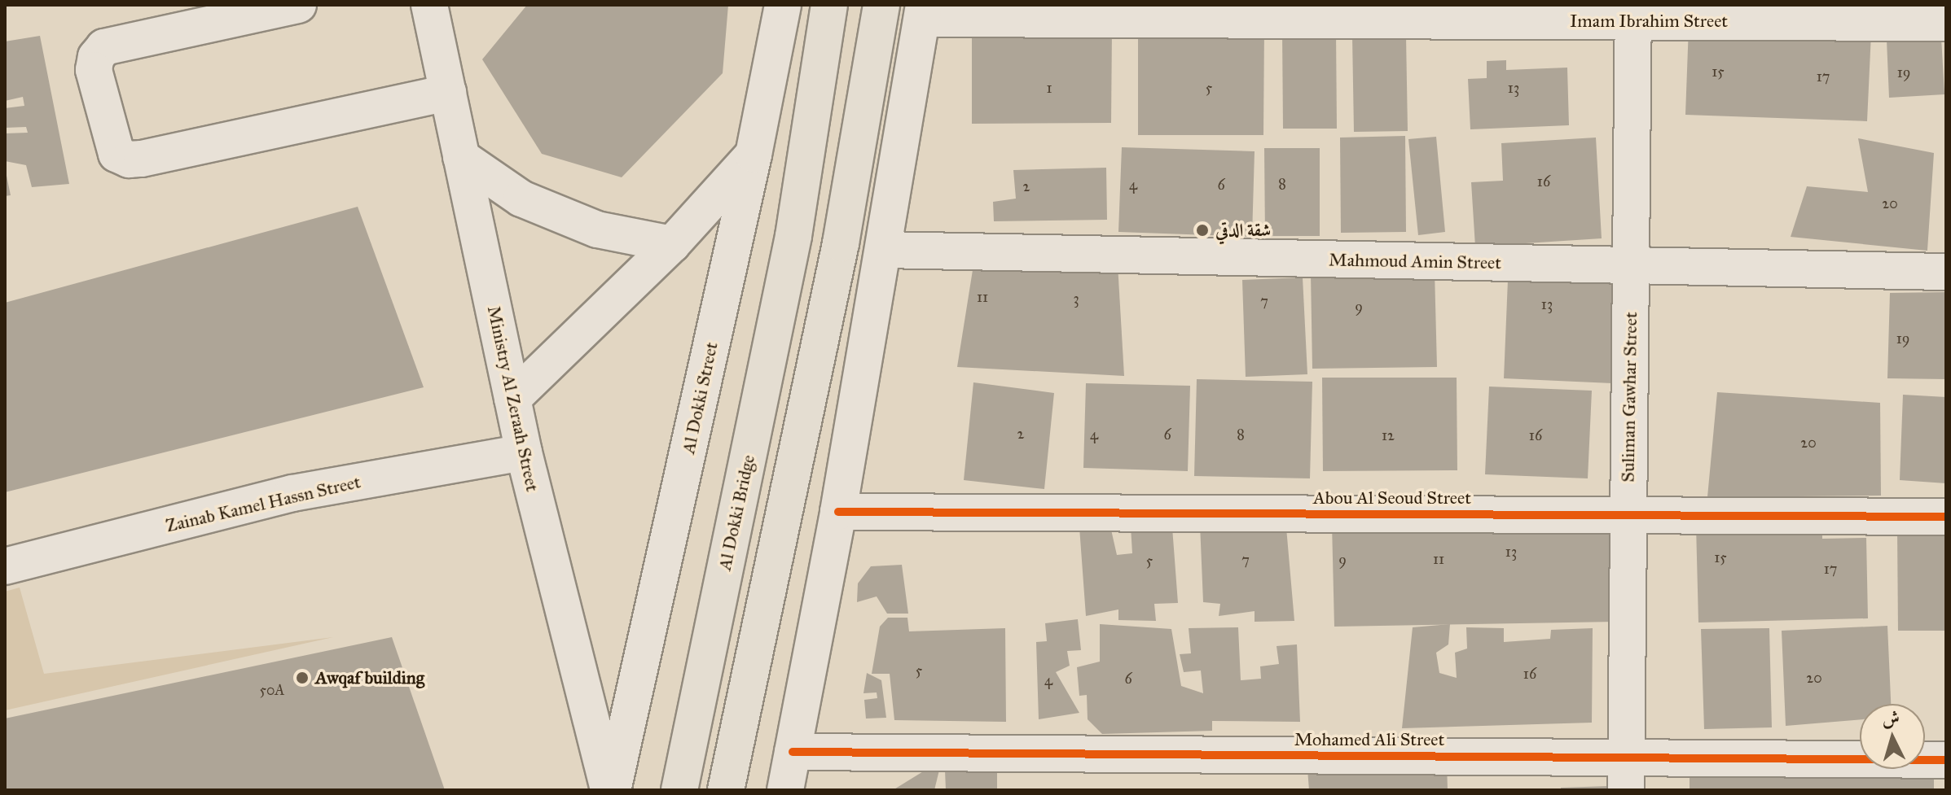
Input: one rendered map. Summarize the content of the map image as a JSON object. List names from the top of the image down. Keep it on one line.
{"streets":{"main road":["Al Dokki Bridge"],"street":["Imam Ibrahim Street","Mahmoud Amin Street","Suliman Gawhar Street","Al Dokki Street","Ministry Al Zeraah Street","Abou Al Seoud Street","Zainab Kamel Hassn Street","Mohamed Ali Street"]},"crossings":[["Imam Ibrahim Street","Suliman Gawhar Street"],["Mahmoud Amin Street","Suliman Gawhar Street"],["Suliman Gawhar Street","Abou Al Seoud Street"],["Suliman Gawhar Street","Mohamed Ali Street"],["Al Dokki Street","Ministry Al Zeraah Street"],["Ministry Al Zeraah Street","Zainab Kamel Hassn Street"]],"places":["شقة الدقي","Awqaf building"],"house_numbers":["15","19","17","1","5","13","16","8","4","6","2","20","11","3","7","13","9","19","2","4","6","8","12","16","20","13","15","11","7","9","5","17","5","16","20","6","4","50A"],"north":"top"}
